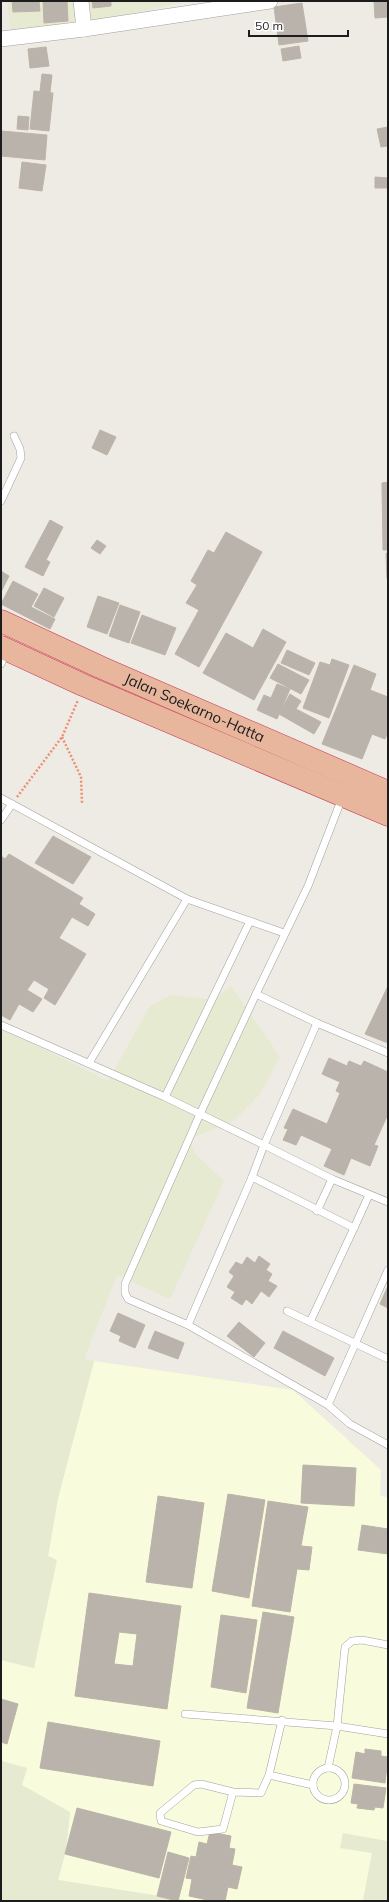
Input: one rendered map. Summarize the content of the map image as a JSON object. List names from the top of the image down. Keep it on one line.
{"streets":{"highway":["Jalan Soekarno-Hatta"]},"scale_bar":"50 m"}
